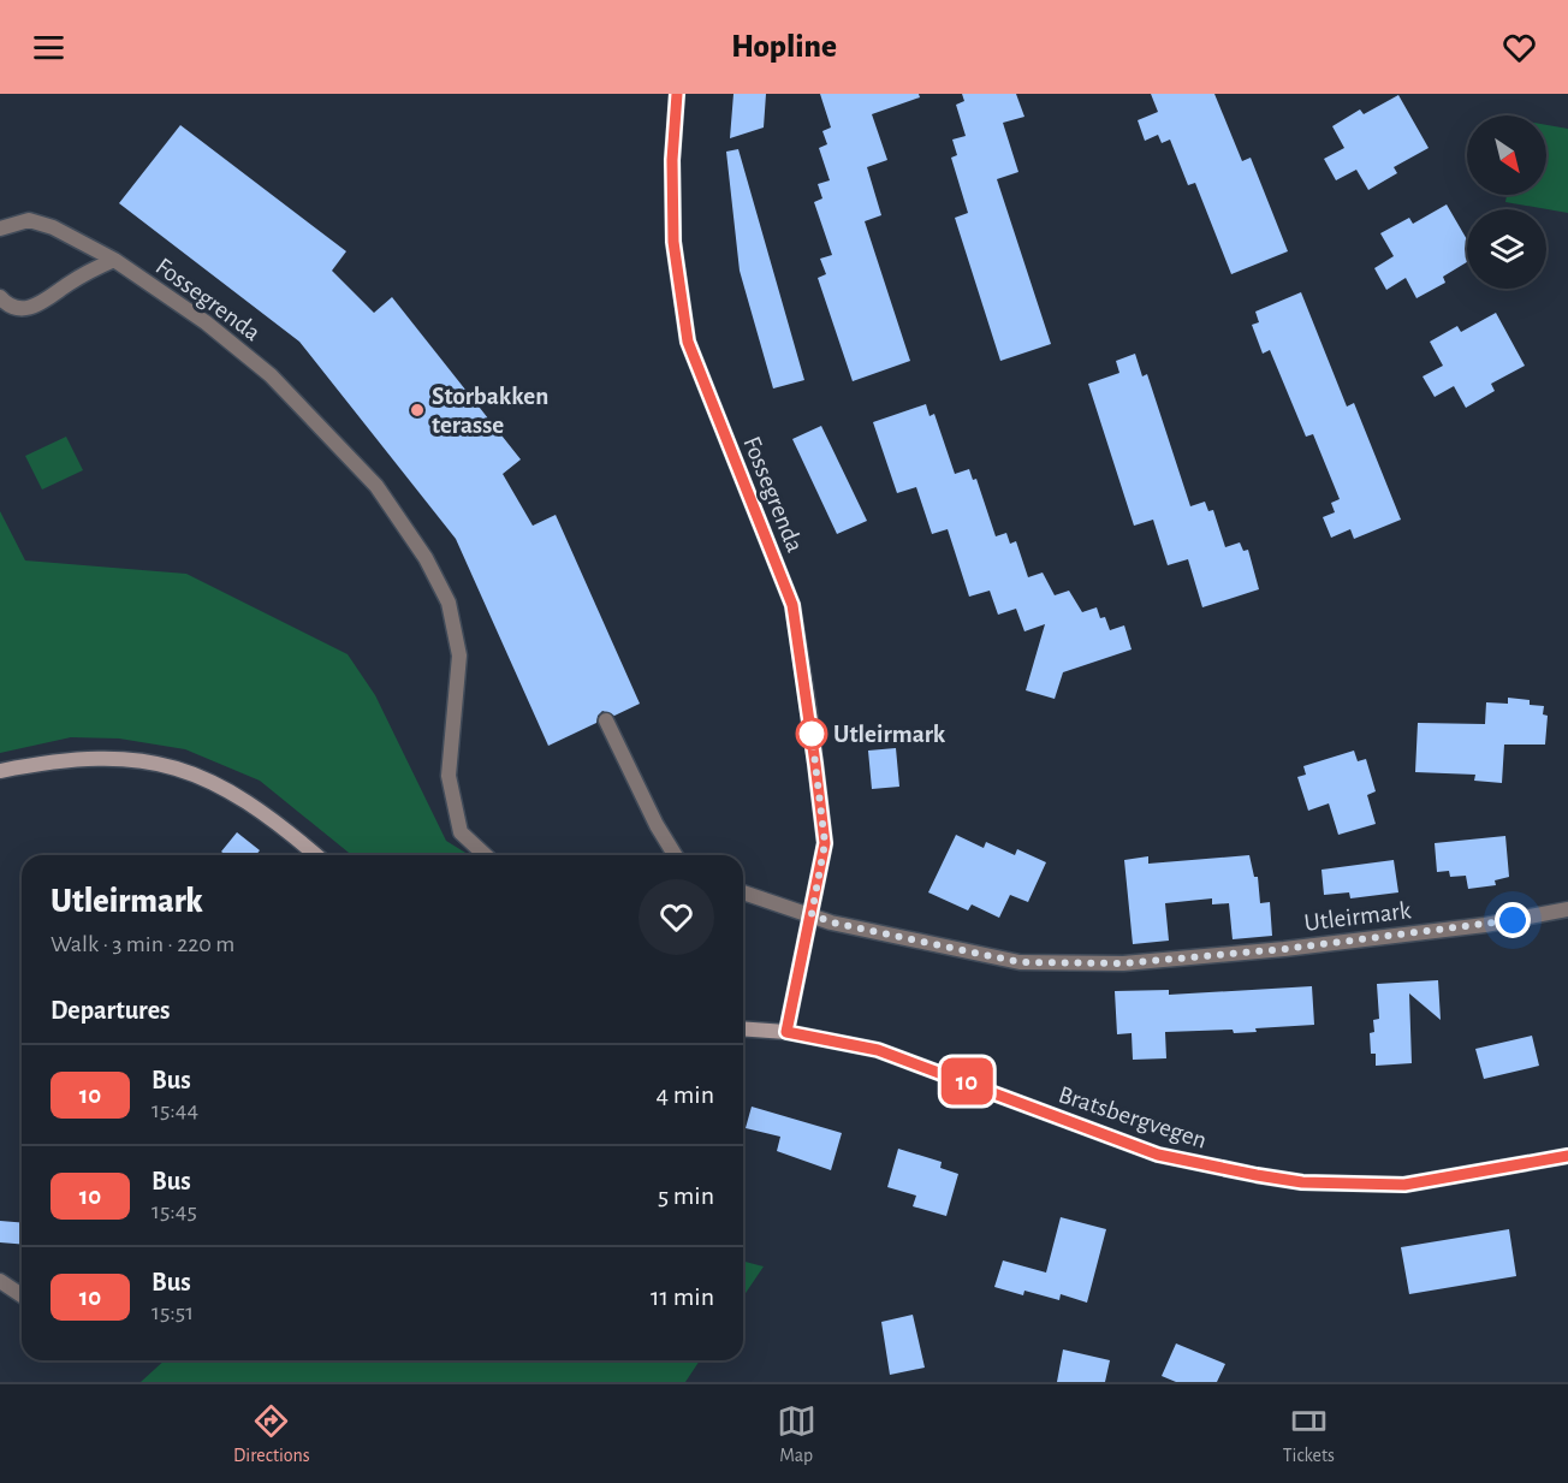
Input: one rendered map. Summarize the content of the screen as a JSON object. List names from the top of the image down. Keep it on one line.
{"streets":{"main road":["Bratsbergvegen"],"street":["Fossegrenda","Utleirmark"]},"crossings":[["Fossegrenda","Utleirmark"],["Fossegrenda","Bratsbergvegen"]],"places":["Storbakken terasse","Utleirmark"],"lines":["bus line 10"],"north":"bottom right","page":{"header":"Hopline","on_map":"10","heading":[["Utleirmark","Walk · 3 min · 220 m"],"Departures"],"list":[{"mark":"10","name":"Bus","note":"15:44","value":"4 min"},{"mark":"10","name":"Bus","note":"15:45","value":"5 min"},{"mark":"10","name":"Bus","note":"15:51","value":"11 min"}],"tabs":["Directions","Map","Tickets"]}}
